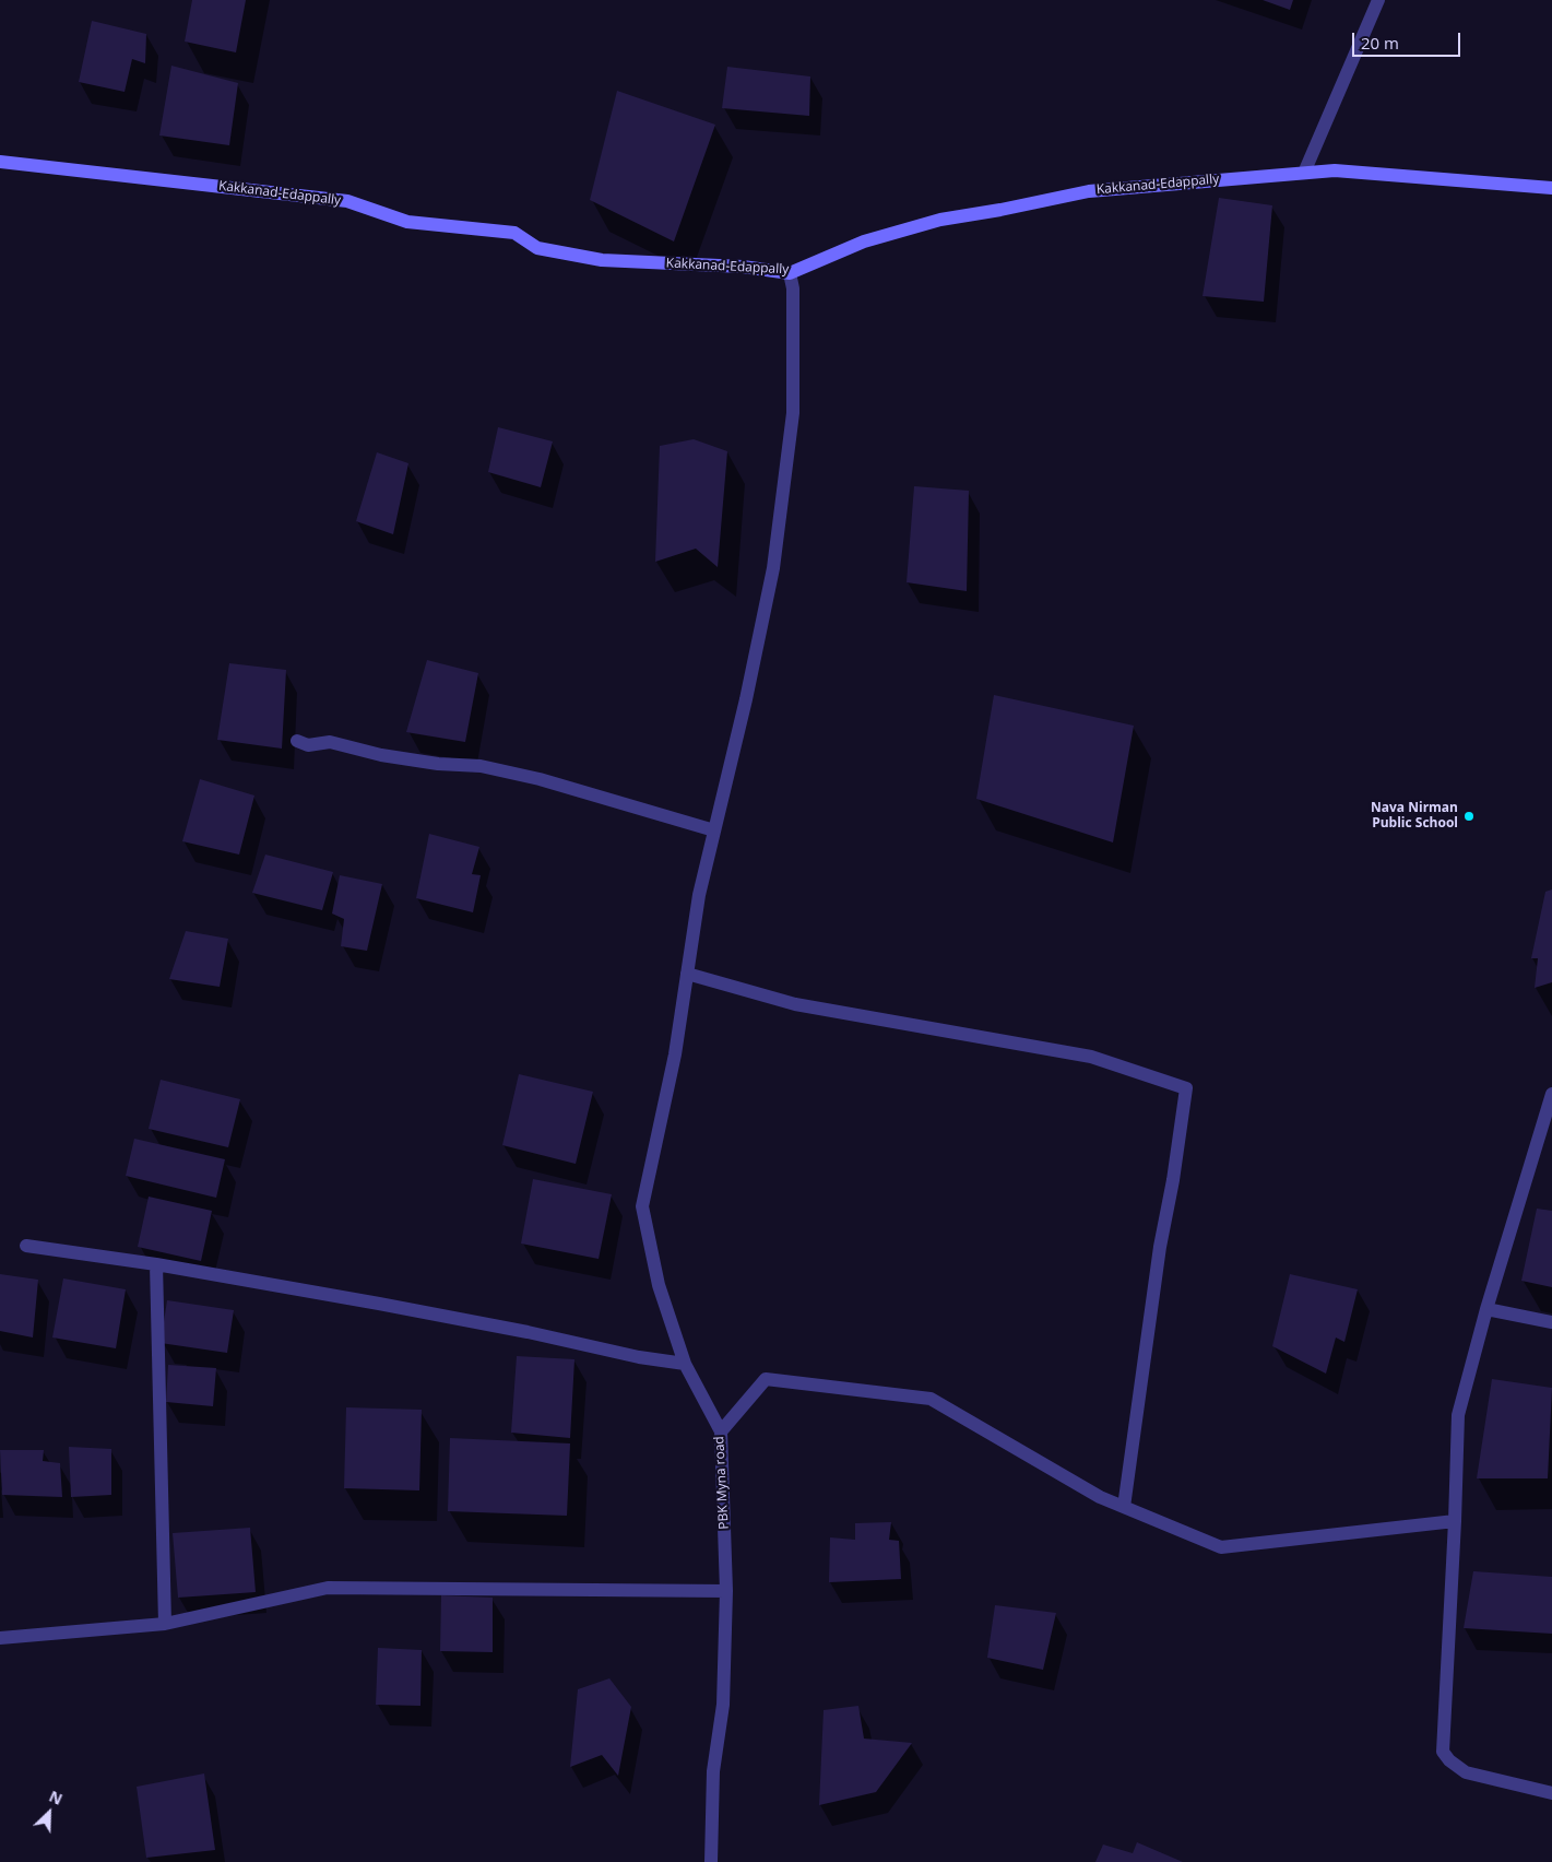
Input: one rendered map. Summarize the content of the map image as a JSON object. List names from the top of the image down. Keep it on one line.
{"streets":{"street":["Kakkanad-Edappally","PBK Myna road"]},"crossings":[["Kakkanad-Edappally","PBK Myna road"]],"places":["Nava Nirman Public School"],"scale_bar":"20 m","north":"top right"}
